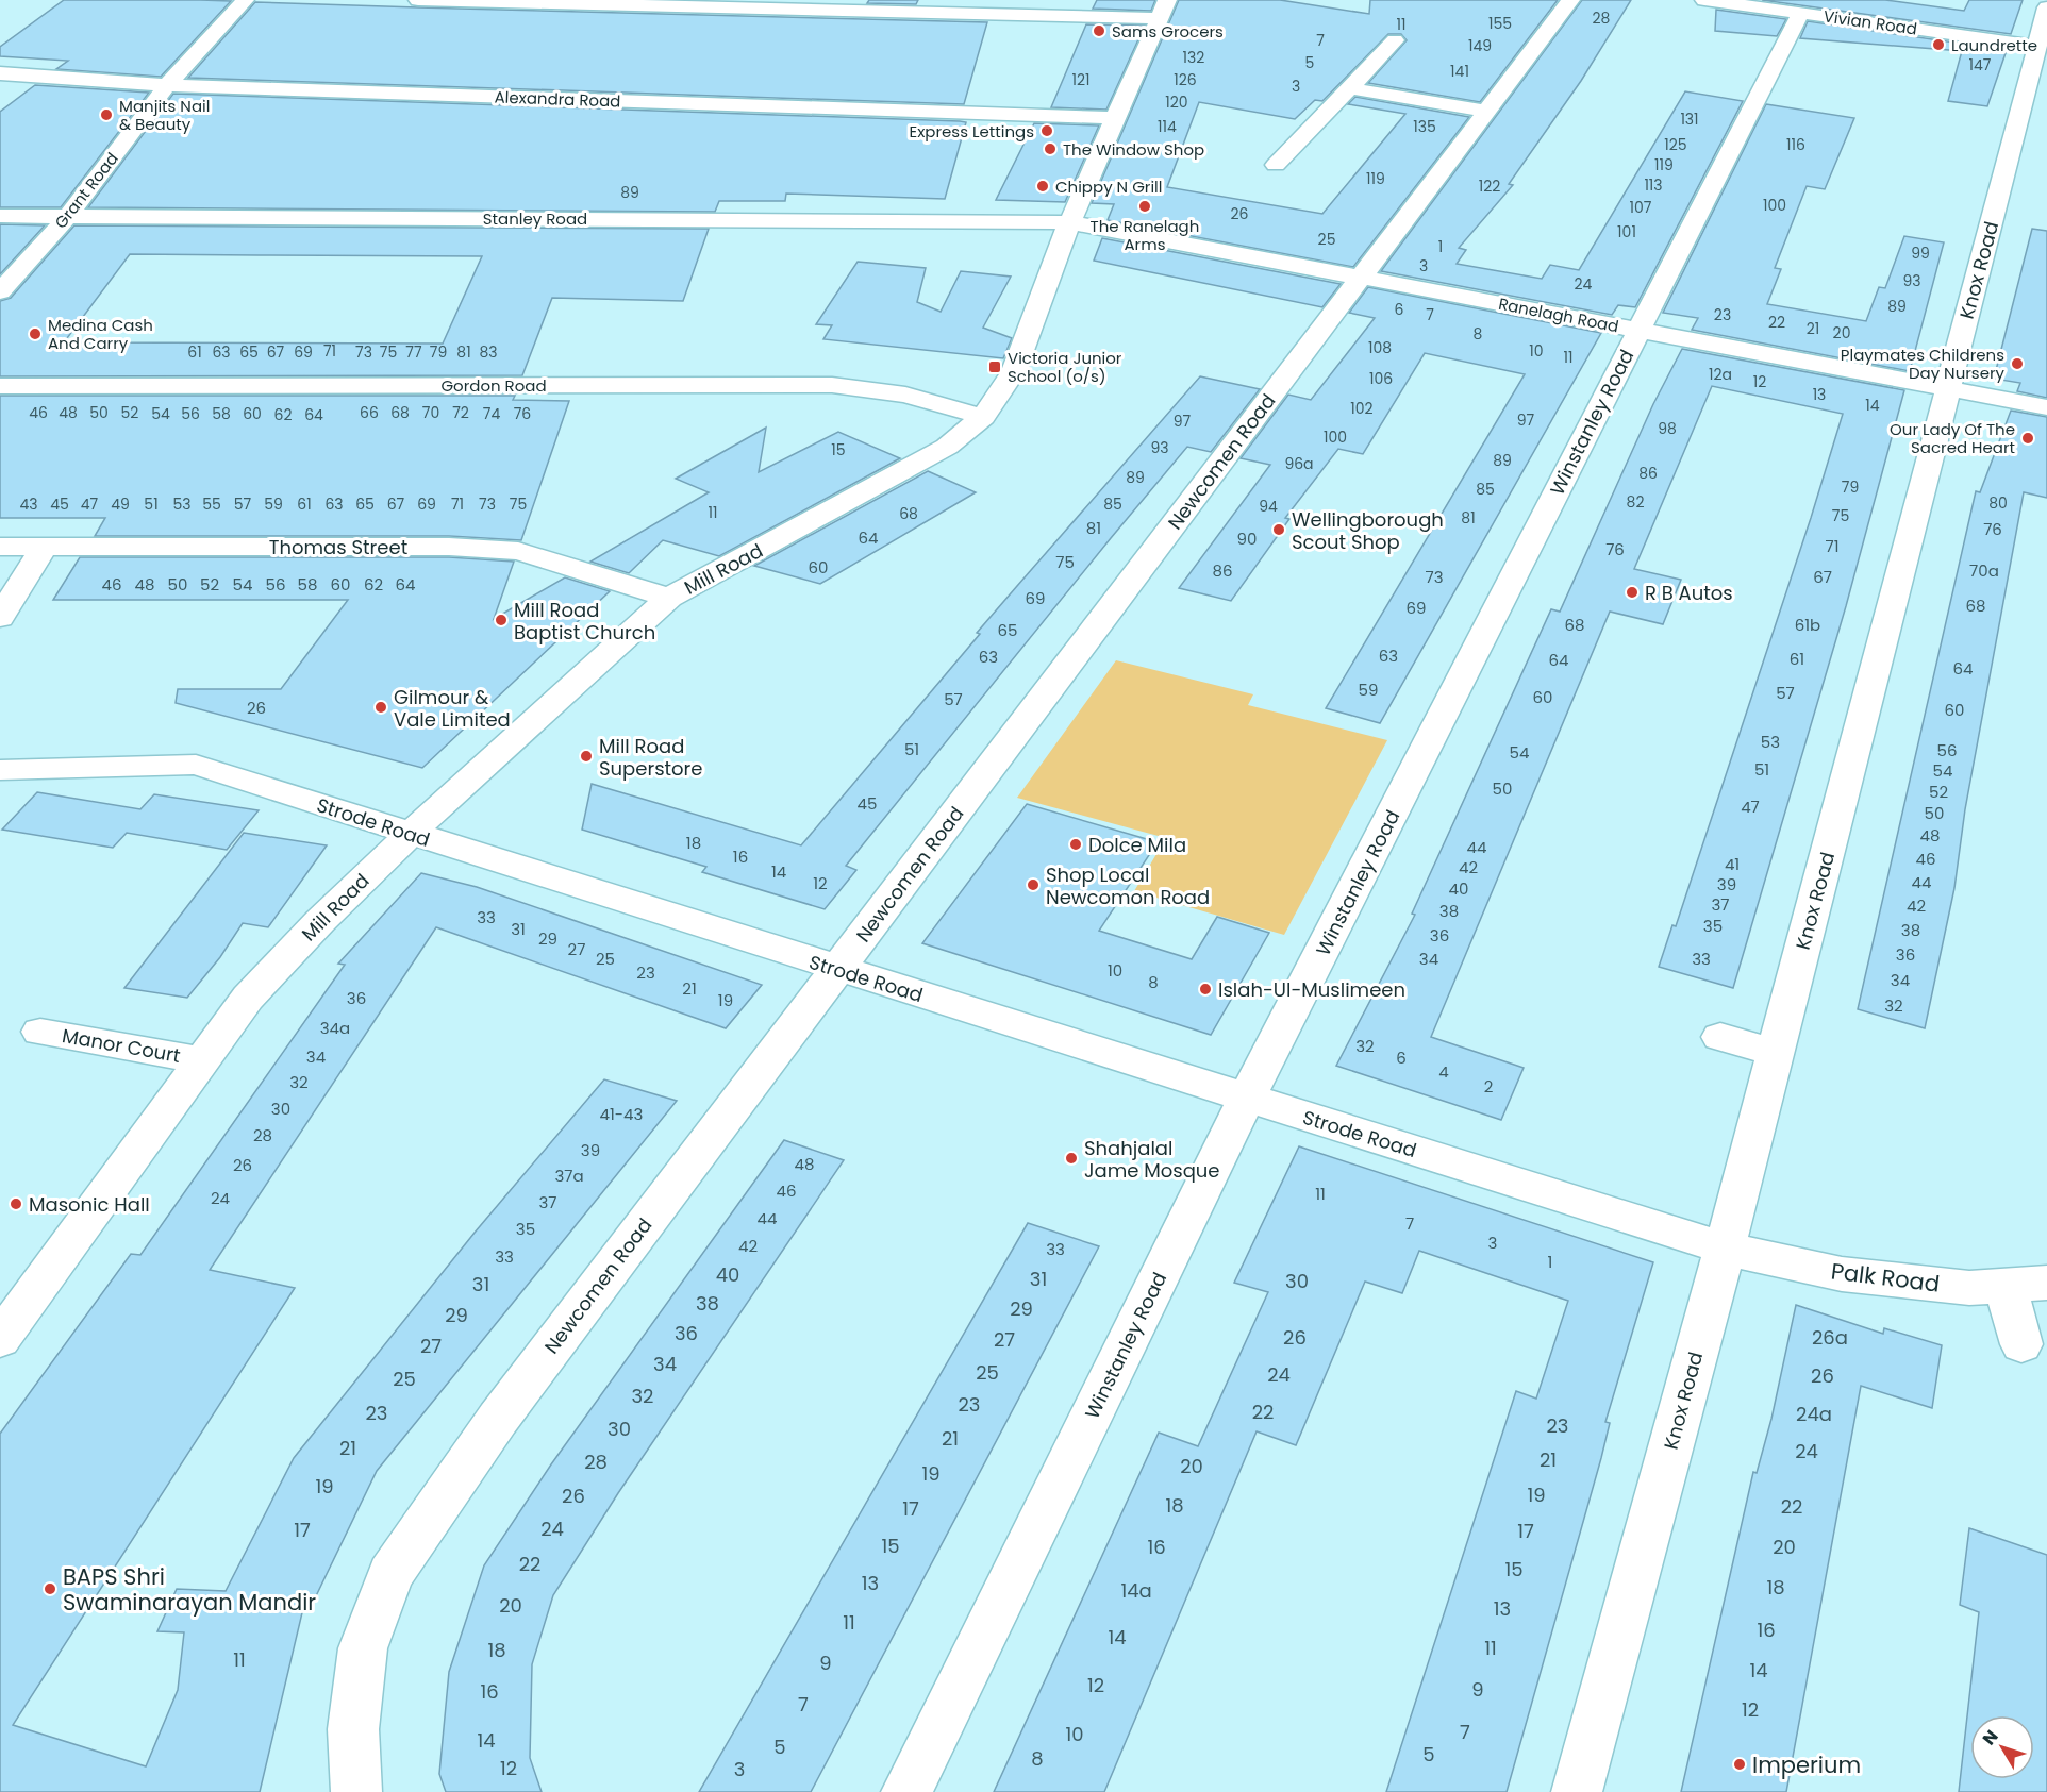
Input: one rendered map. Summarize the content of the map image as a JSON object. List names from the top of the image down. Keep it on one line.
{"streets":{"street":["Vivian Road","Alexandra Road","Grant Road","Stanley Road","Knox Road","Ranelagh Road","Gordon Road","Winstanley Road","Newcomen Road","Thomas Street","Mill Road","Strode Road","Manor Court","Palk Road"]},"crossings":[["Vivian Road","Knox Road"],["Vivian Road","Winstanley Road"],["Alexandra Road","Grant Road"],["Alexandra Road","Mill Road"],["Grant Road","Stanley Road"],["Stanley Road","Ranelagh Road"],["Stanley Road","Mill Road"],["Knox Road","Ranelagh Road"],["Knox Road","Strode Road"],["Knox Road","Palk Road"],["Ranelagh Road","Winstanley Road"],["Ranelagh Road","Newcomen Road"],["Ranelagh Road","Mill Road"],["Gordon Road","Mill Road"],["Winstanley Road","Strode Road"],["Newcomen Road","Strode Road"],["Thomas Street","Mill Road"],["Mill Road","Strode Road"],["Mill Road","Manor Court"],["Strode Road","Palk Road"]],"places":{"other":["Sams Grocers","Laundrette","Manjits Nail & Beauty","Express Lettings","The Window Shop","Chippy N Grill","The Ranelagh Arms","Medina Cash And Carry","Playmates Childrens Day Nursery","Our Lady Of The Sacred Heart","Wellingborough Scout Shop","R B Autos","Mill Road Baptist Church","Gilmour & Vale Limited","Mill Road Superstore","Dolce Mila","Shop Local Newcomon Road","Islah-Ul-Muslimeen","Shahjalal Jame Mosque","Masonic Hall","BAPS Shri Swaminarayan Mandir","Imperium"],"transit":["Victoria Junior School (o/s)"]},"house_numbers":["28","155","11","7","149","132","5","147","141","121","126","3","120","131","114","135","125","116","119","119","113","122","89","100","107","26","101","25","1","99","3","93","24","89","6","7","23","22","21","20","8","108","71","10","61","63","65","67","69","73","75","77","79","81","83","11","12a","106","12","13","14","102","46","48","50","52","66","68","70","72","54","56","58","60","74","76","62","64","97","97","98","100","93","15","89","96a","86","89","79","85","82","80","43","45","47","49","51","53","55","57","59","61","63","65","67","69","71","73","75","85","94","11","68","75","81","81","76","64","90","71","76","75","60","86","70a","73","67","46","48","50","52","54","56","58","60","62","64","69","68","69","68","61b","65","63","63","61","64","64","59","57","60","57","26","60","53","51","56","54","51","54","50","52","45","47","50","48","18","44","16","46","41","42","14","44","12","39","40","37","42","38","33","35","31","38","36","29","27","36","25","34","33","10","23","34","8","21","36","19","32","34a","32","34","6","4","32","2","30","41-43","28","39","48","26","37a","46","11","24","37","44","7","35","3","42","33","33","1","40","31","30","31","38","29","29","36","26","26a","27","27","34","25","24","26","25","32","23","22","23","24a","23","30","21","21","24","21","28","20","19","19","19","26","18","22","17","24","17","17","15","16","20","22","15","13","18","14a","20","13","11","16","14","11","18","11","9","14","12","9","16","7","12","7","10","14","5","5","8","12","3"],"north":"top left"}
